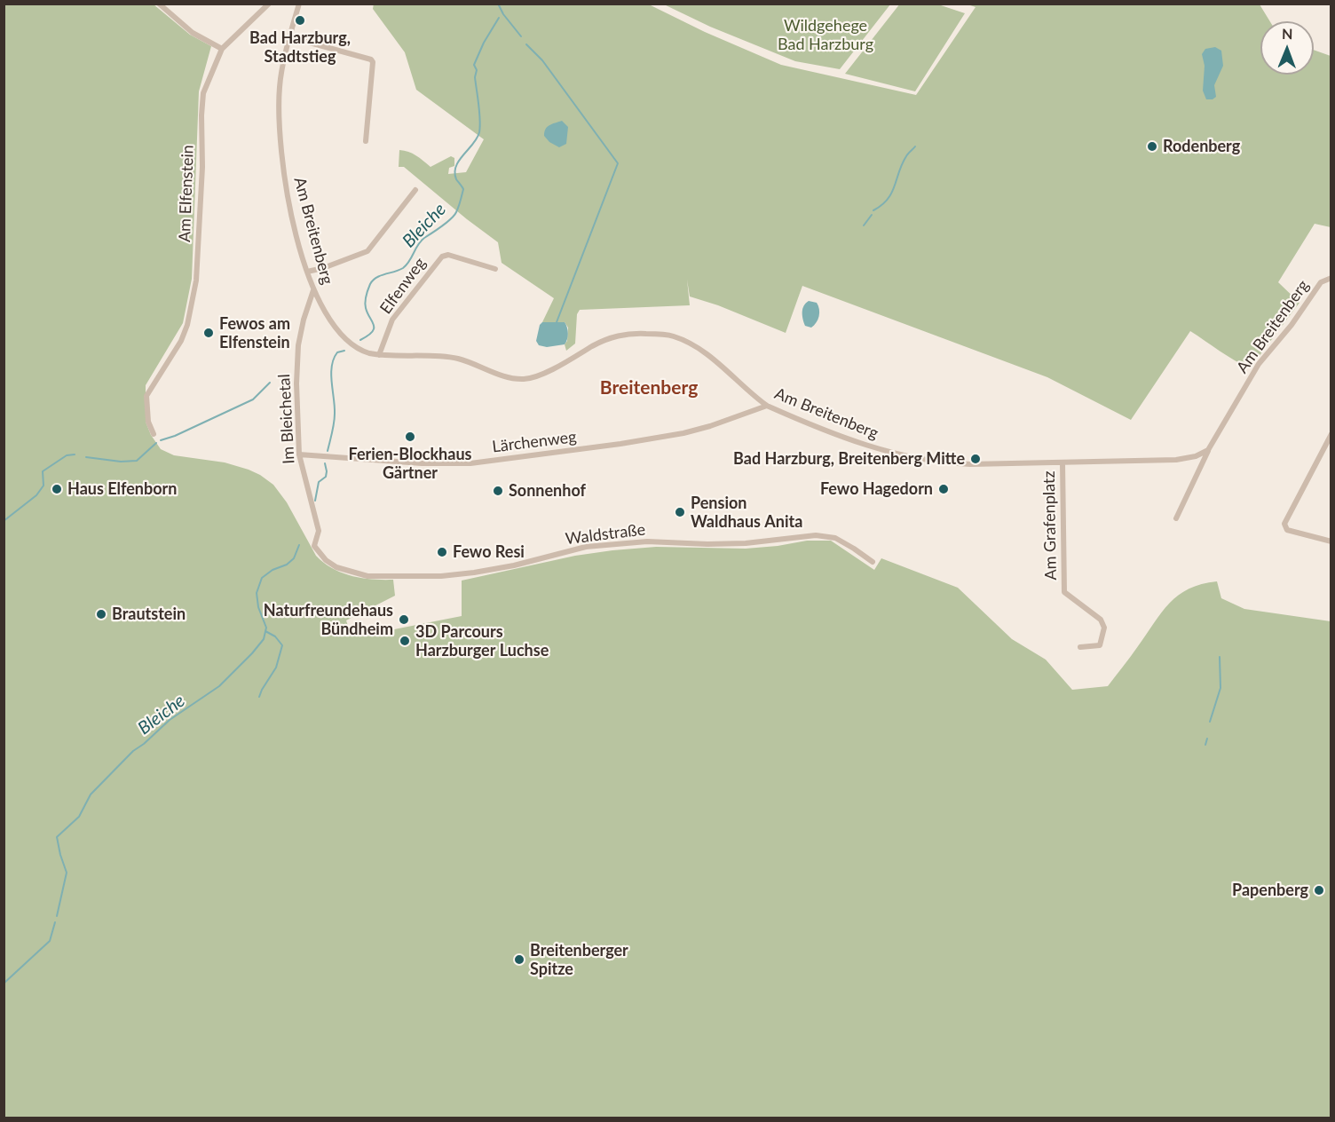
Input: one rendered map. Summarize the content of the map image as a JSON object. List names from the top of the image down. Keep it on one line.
{"streets":{"street":["Am Elfenstein","Am Breitenberg","Elfenweg","Im Bleichetal","Lärchenweg","Am Grafenplatz","Waldstraße"]},"crossings":[["Am Breitenberg","Elfenweg"],["Am Breitenberg","Im Bleichetal"],["Am Breitenberg","Lärchenweg"],["Am Breitenberg","Am Grafenplatz"],["Im Bleichetal","Lärchenweg"],["Im Bleichetal","Waldstraße"]],"districts":["Breitenberg"],"water":["Bleiche"],"parks":["Wildgehege Bad Harzburg"],"places":["Bad Harzburg, Stadtstieg","Rodenberg","Fewos am Elfenstein","Ferien-Blockhaus Gärtner","Bad Harzburg, Breitenberg Mitte","Haus Elfenborn","Fewo Hagedorn","Sonnenhof","Pension Waldhaus Anita","Fewo Resi","Brautstein","Naturfreundehaus Bündheim","3D Parcours Harzburger Luchse","Papenberg","Breitenberger Spitze"],"north":"top"}
